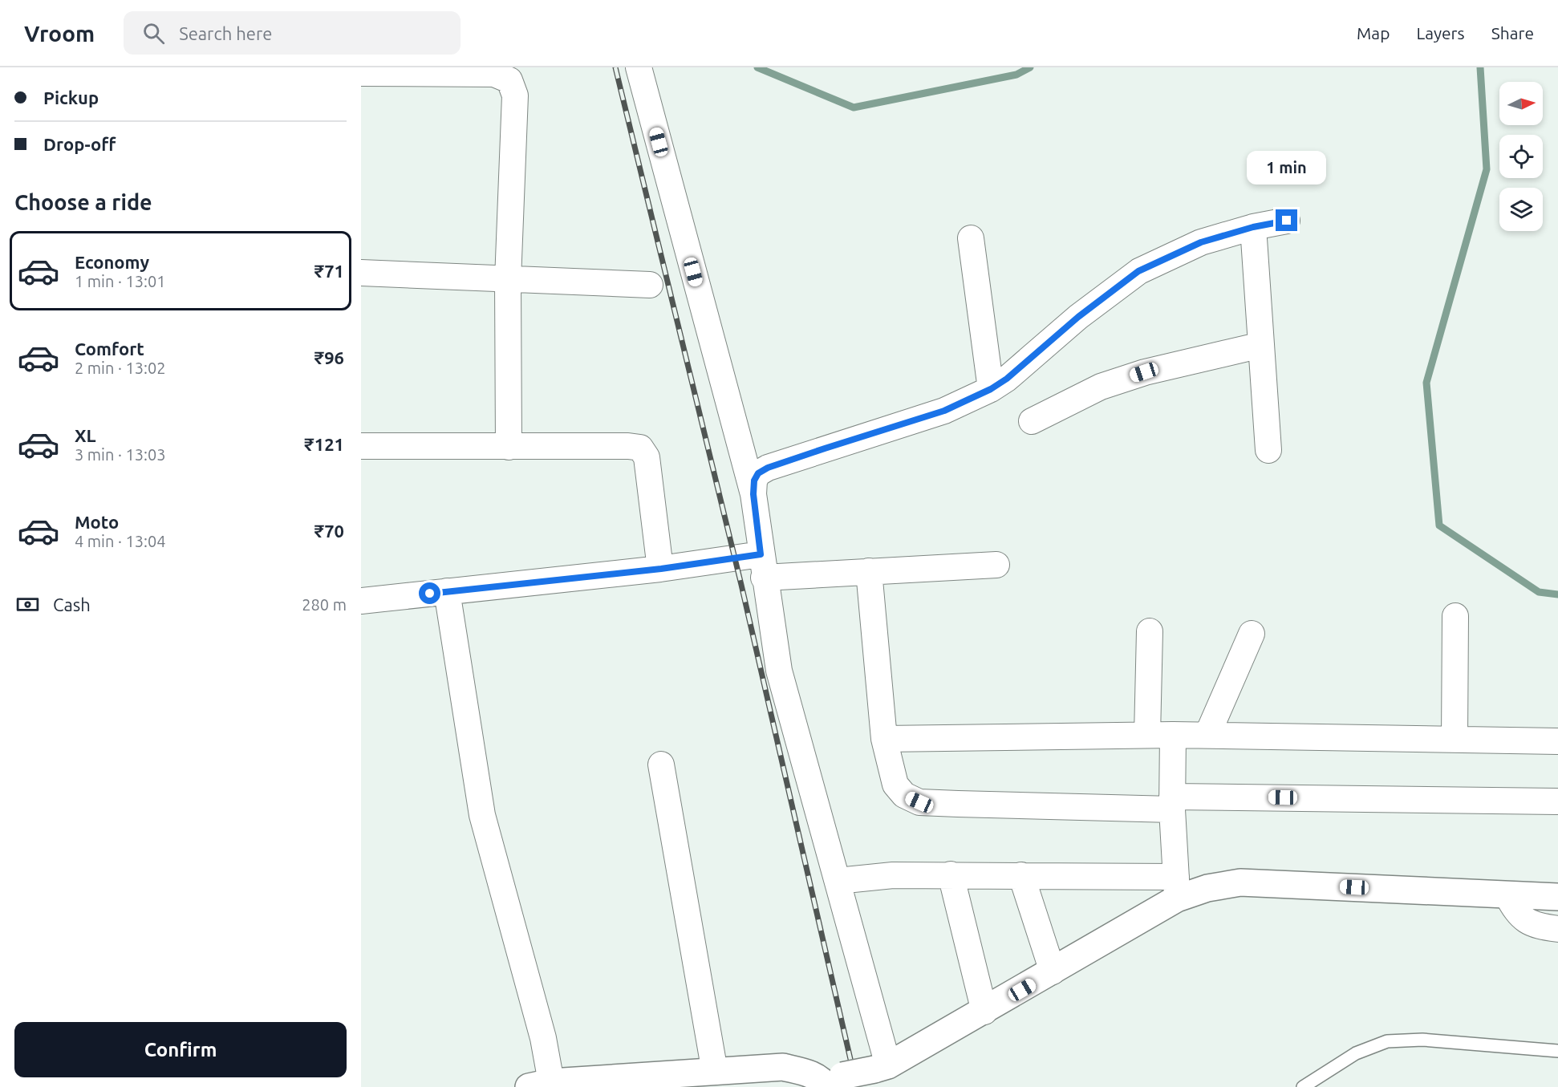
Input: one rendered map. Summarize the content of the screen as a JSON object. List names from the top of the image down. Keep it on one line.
{"north":"right","page":{"header":"Vroom","search":"Search here","nav":["Map","Layers","Share"],"banner":["Pickup","Drop-off"],"bubble":"1 min","heading":"Choose a ride","list":[{"name":"Economy","note":"1 min · 13:01","value":"₹71"},{"name":"Comfort","note":"2 min · 13:02","value":"₹96"},{"name":"XL","note":"3 min · 13:03","value":"₹121"},{"name":"Moto","note":"4 min · 13:04","value":"₹70"}],"pay":["Cash","280 m"],"buttons":"Confirm"}}
